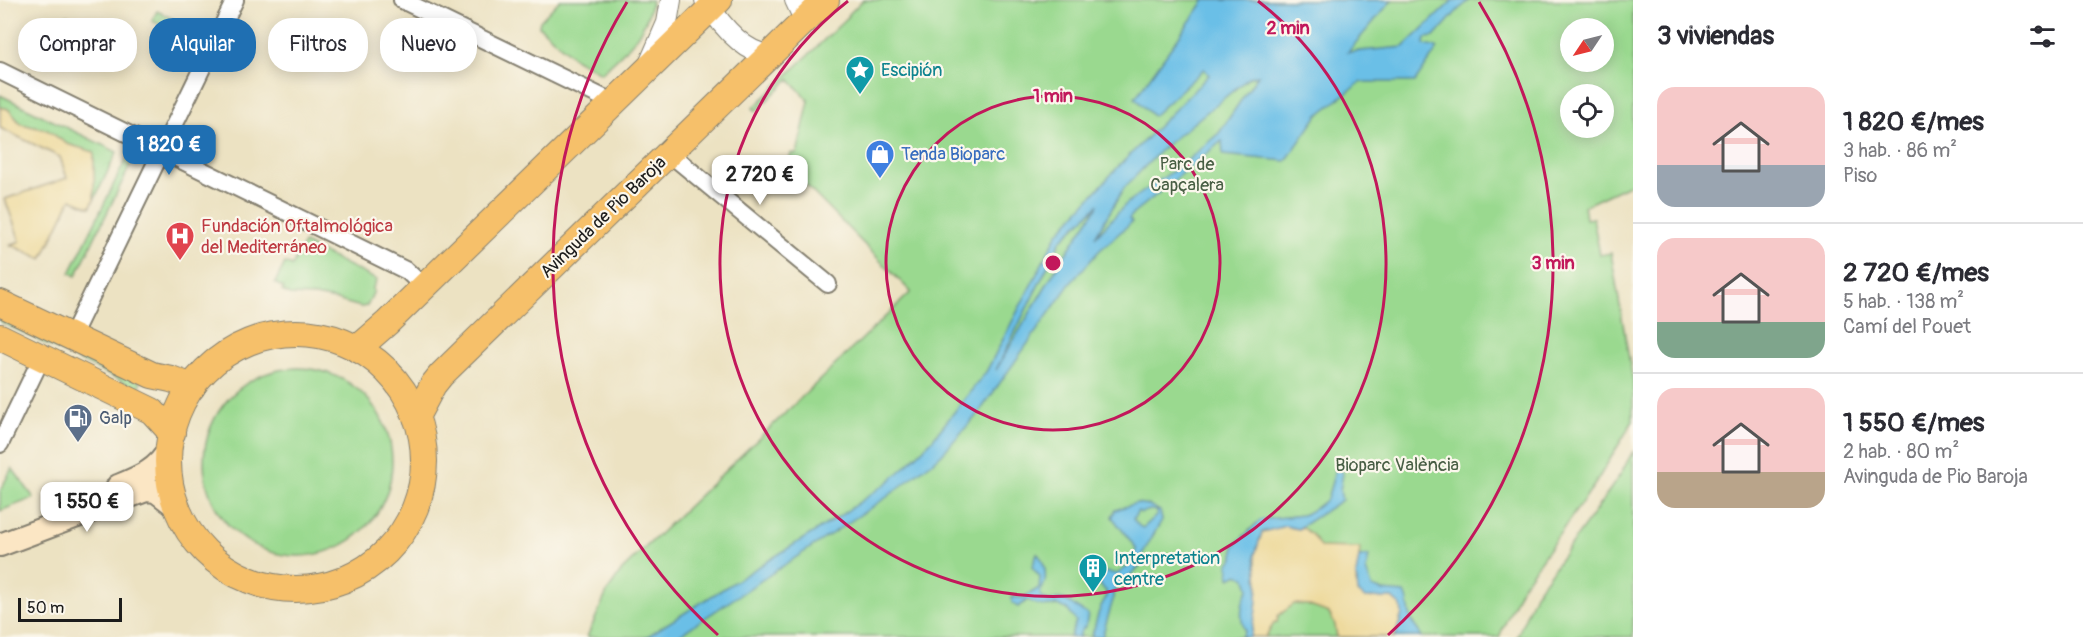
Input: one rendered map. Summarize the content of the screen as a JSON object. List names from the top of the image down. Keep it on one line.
{"streets":{"main road":["Avinguda de Pio Baroja"]},"parks":["Parc de Capçalera","Bioparc València"],"places":{"place":["Escipión"],"shop":["Tenda Bioparc"],"hospital":["Fundación Oftalmológica del Mediterráneo"],"fuel station":["Galp"],"building":["Interpretation centre"]},"scale_bar":"50 m","north":"bottom left","page":{"heading":"3 viviendas","chip":["Comprar","Alquilar","Filtros","Nuevo"],"list":[{"name":"1 820 €/mes","note":"3 hab. · 86 m² · Piso"},{"name":"2 720 €/mes","note":"5 hab. · 138 m² · Camí del Pouet"},{"name":"1 550 €/mes","note":"2 hab. · 80 m² · Avinguda de Pio Baroja"}],"price":["1 820 €","2 720 €","1 550 €"],"scale":"50 m"},"rings":["2 min","1 min","3 min"]}
